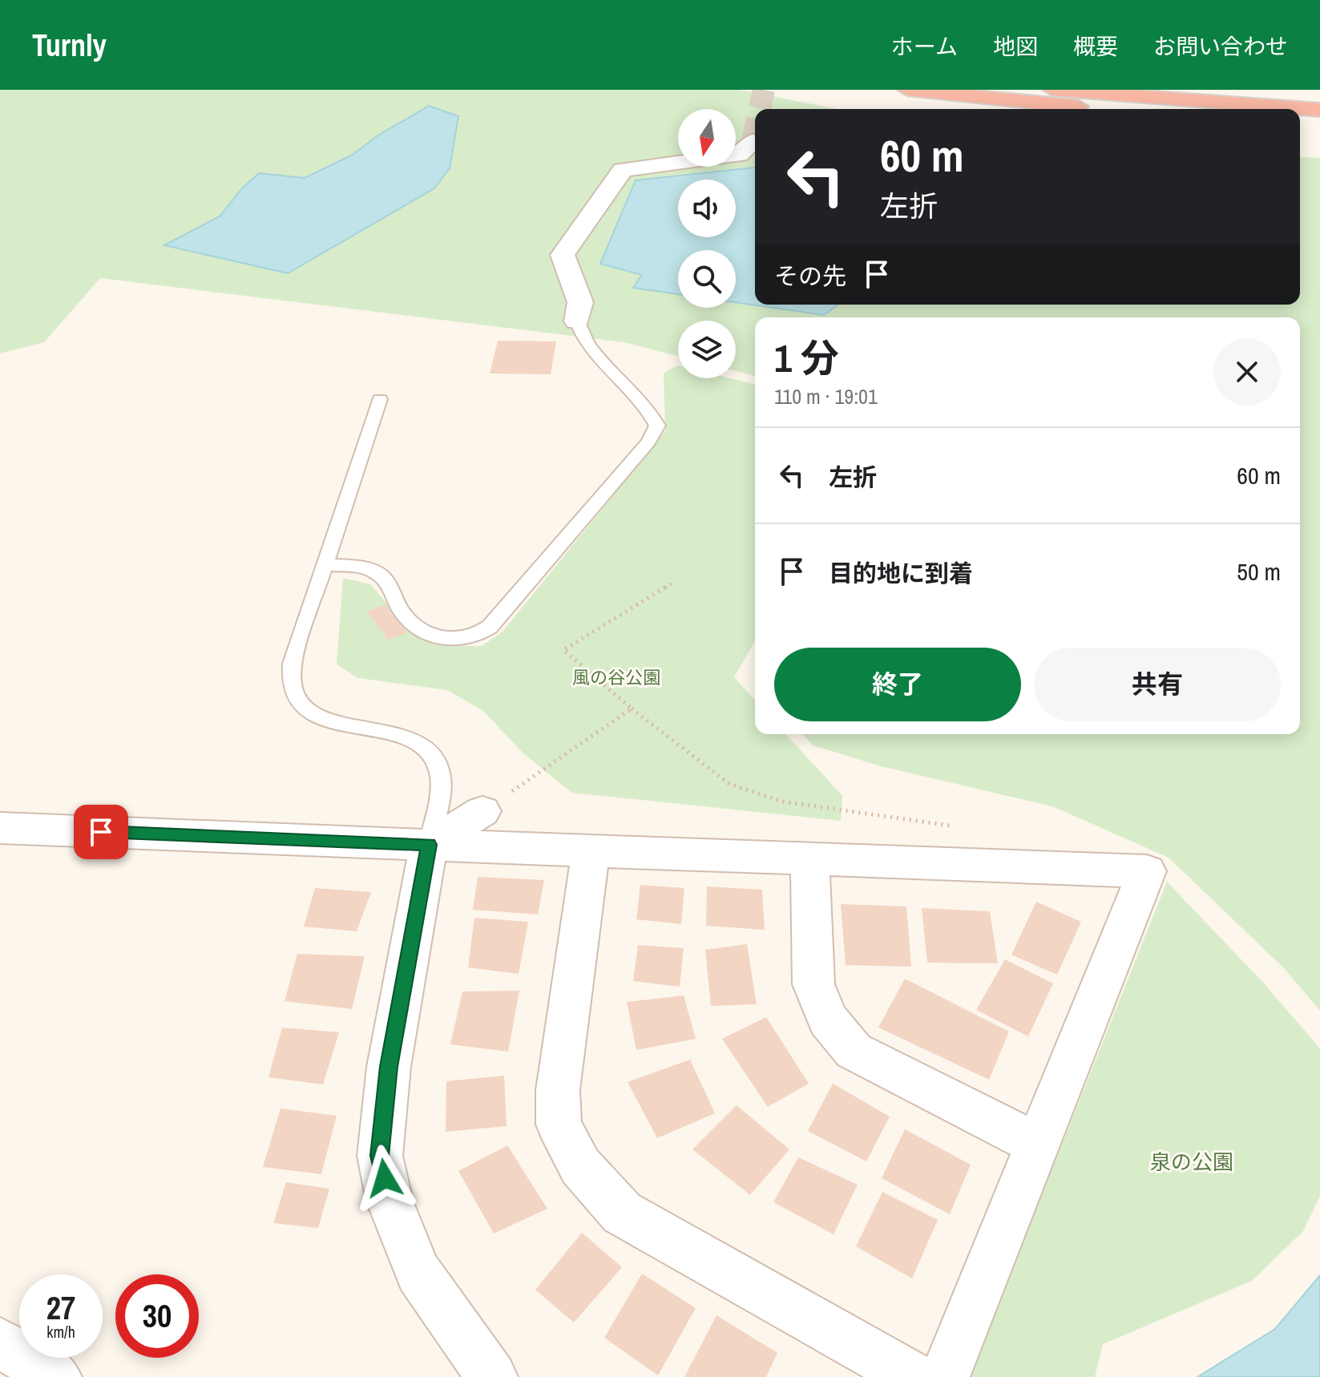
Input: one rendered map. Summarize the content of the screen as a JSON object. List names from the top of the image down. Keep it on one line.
{"parks":["風の谷公園","泉の公園"],"north":"bottom","page":{"header":"Turnly","nav":["ホーム","地図","概要","お問い合わせ"],"turn":["60 m","左折"],"then":"その先","heading":["1 分","110 m · 19:01"],"list":[{"name":"左折","value":"60 m"},{"name":"目的地に到着","value":"50 m"}],"buttons":["終了","共有"],"speed":"27 km/h","limit":"30"}}
